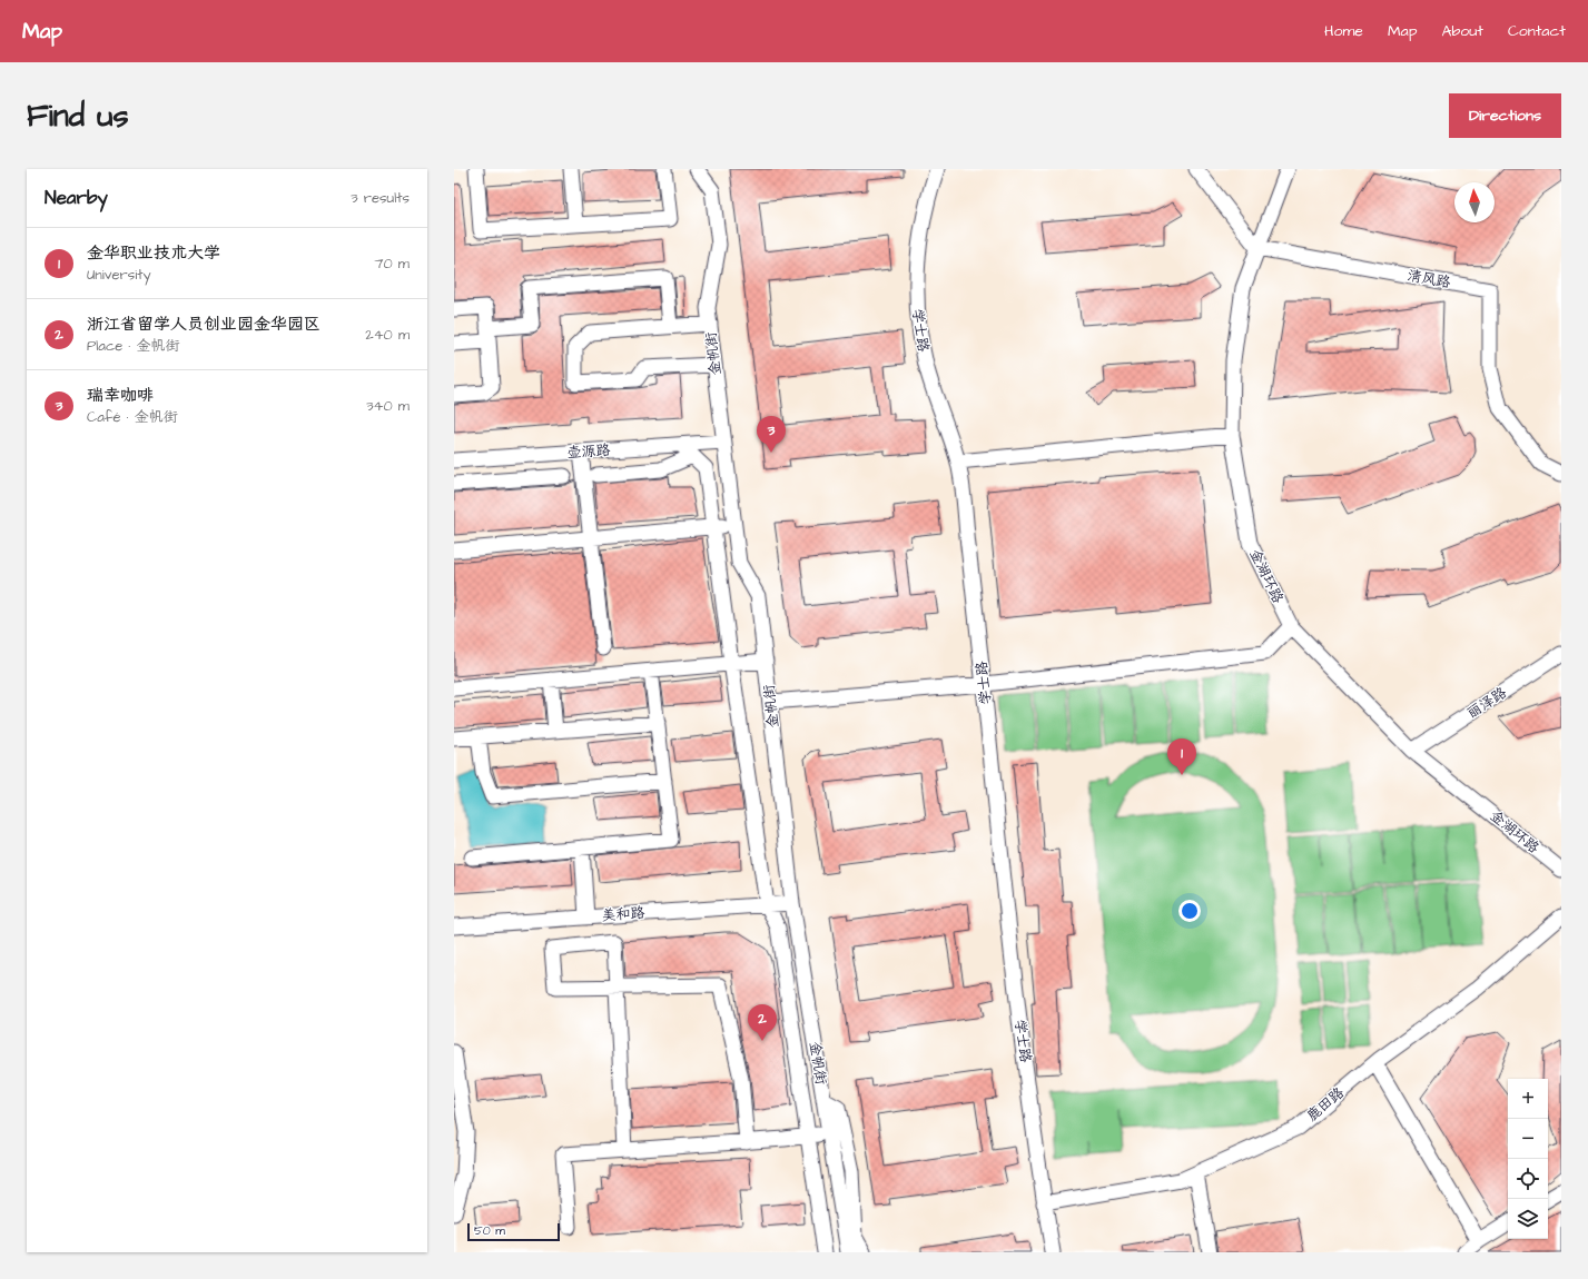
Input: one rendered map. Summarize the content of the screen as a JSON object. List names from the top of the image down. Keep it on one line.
{"streets":{"street":["清风路","学士路","金帆街","壶源路","金湖环路","丽泽路","美和路","鹿田路"]},"crossings":[["清风路","金湖环路"],["学士路","鹿田路"],["金帆街","壶源路"],["金帆街","美和路"],["金湖环路","丽泽路"]],"scale_bar":"50 m","north":"top","page":{"header":"Map","nav":["Home","Map","About","Contact"],"buttons":"Directions","title":"Find us","heading":["Nearby","3 results"],"list":[{"mark":"1","name":"金华职业技术大学","note":"University","value":"70 m"},{"mark":"2","name":"浙江省留学人员创业园金华园区","note":"Place · 金帆街","value":"240 m"},{"mark":"3","name":"瑞幸咖啡","note":"Café · 金帆街","value":"340 m"}],"pins":["3","1","2"],"map_buttons":["+","−"],"scale":"50 m"}}
